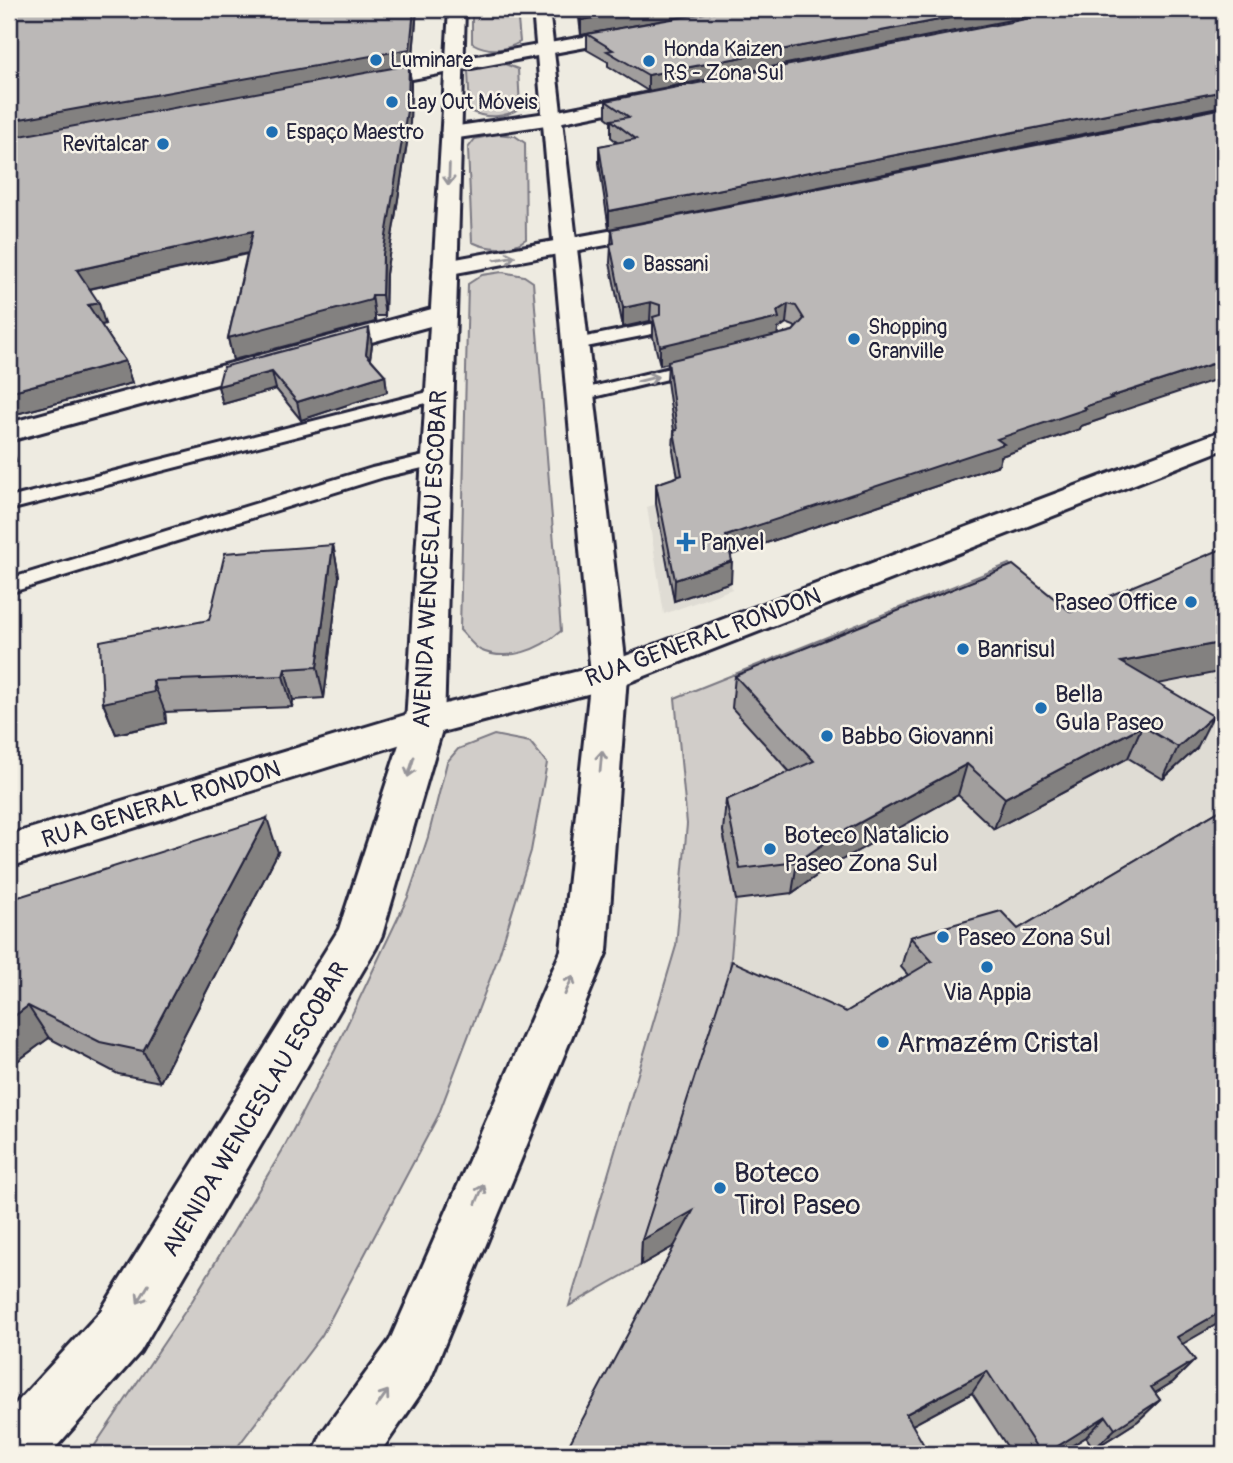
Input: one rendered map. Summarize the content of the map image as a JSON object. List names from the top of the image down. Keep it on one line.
{"streets":{"main road":["AVENIDA WENCESLAU ESCOBAR","RUA GENERAL RONDON"]},"crossings":[["AVENIDA WENCESLAU ESCOBAR","RUA GENERAL RONDON"]],"places":{"other":["Luminare","Honda Kaizen RS - Zona Sul","Lay Out Móveis","Espaço Maestro","Revitalcar","Bassani","Shopping Granville","Paseo Office","Banrisul","Bella Gula Paseo","Babbo Giovanni","Boteco Natalicio Paseo Zona Sul","Paseo Zona Sul","Via Appia","Armazém Cristal","Boteco Tirol Paseo"],"health":["Panvel"]}}
